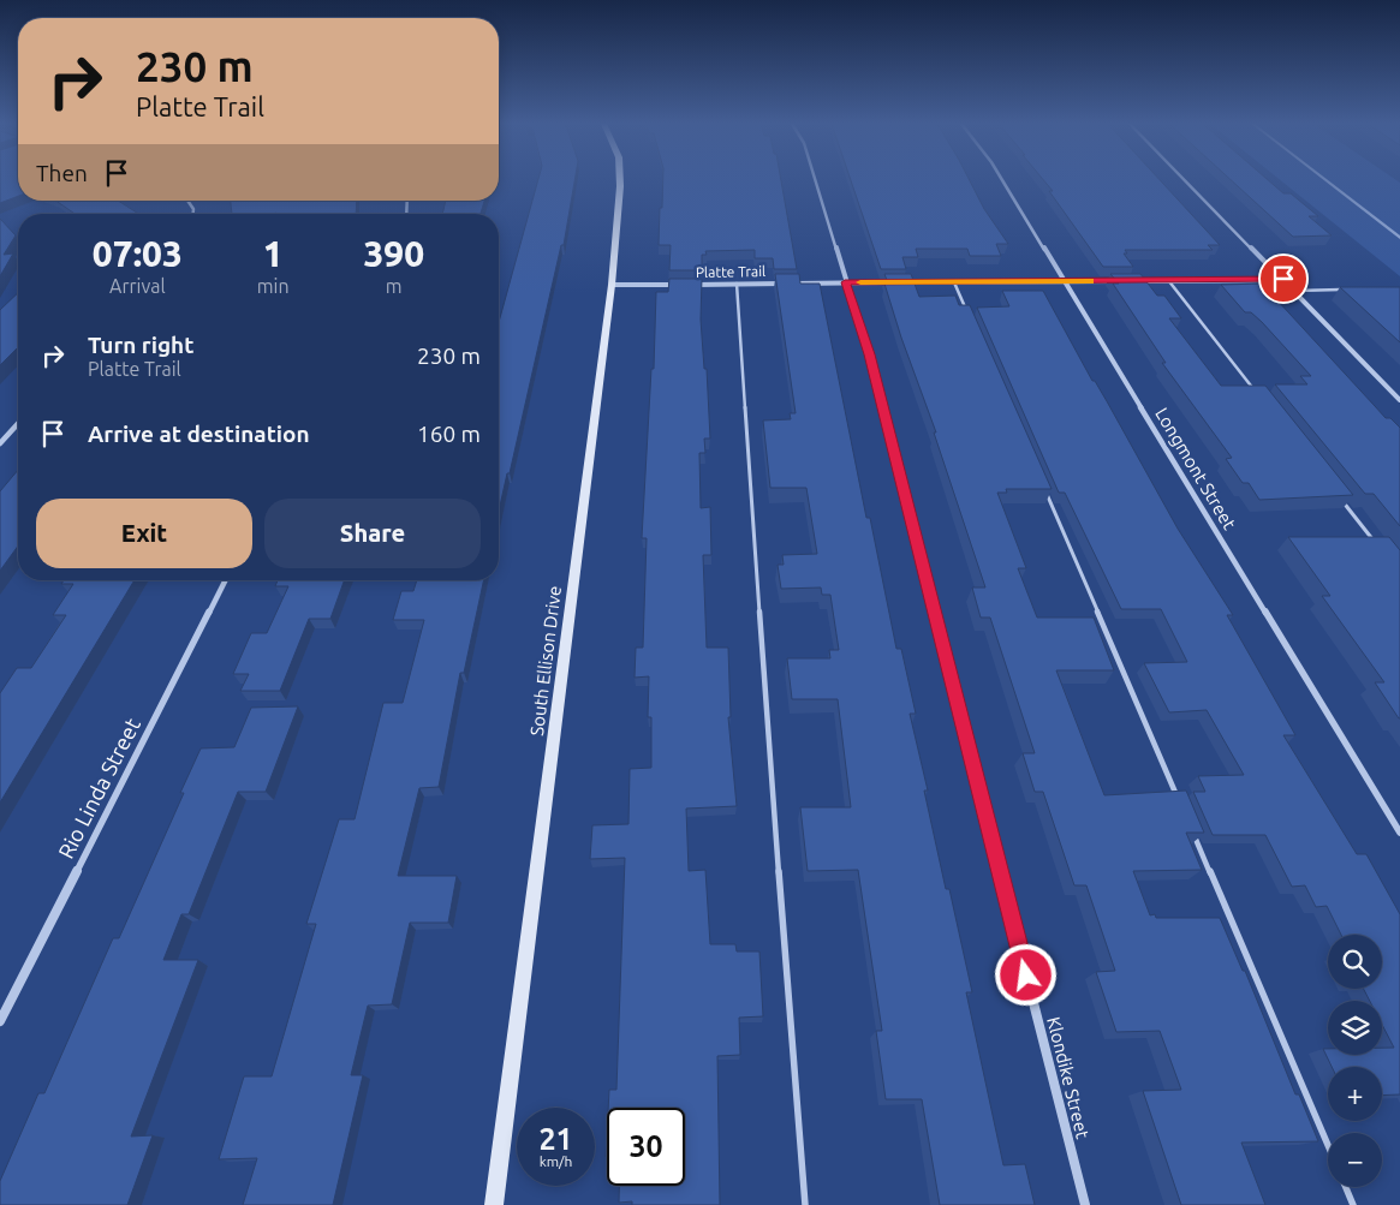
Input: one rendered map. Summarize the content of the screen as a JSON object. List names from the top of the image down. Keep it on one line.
{"streets":{"street":["Platte Trail","Longmont Street","South Ellison Drive","Rio Linda Street","Klondike Street"]},"crossings":[["Platte Trail","Longmont Street"],["Platte Trail","South Ellison Drive"],["Platte Trail","Klondike Street"]],"page":{"turn":["230 m","Platte Trail"],"then":"Then","eta":["07:03","Arrival","1","min","390","m"],"list":[{"name":"Turn right","note":"Platte Trail","value":"230 m"},{"name":"Arrive at destination","value":"160 m"}],"buttons":["Exit","Share"],"map_buttons":["+","−"],"speed":"21 km/h","limit":"30"}}
